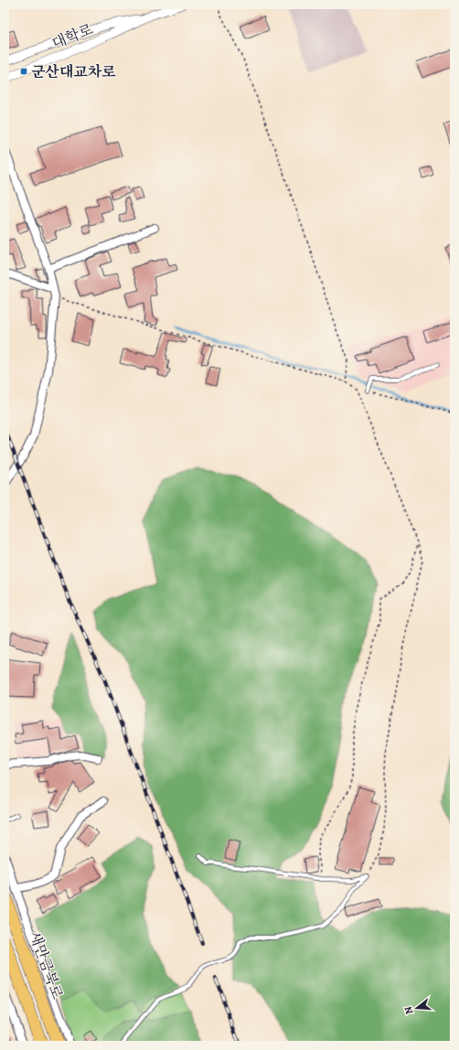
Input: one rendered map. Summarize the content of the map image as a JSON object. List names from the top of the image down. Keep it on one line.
{"streets":{"highway":["새만금북로"],"street":["대학로"]},"places":{"transit":["군산대교차로"]},"north":"left"}
